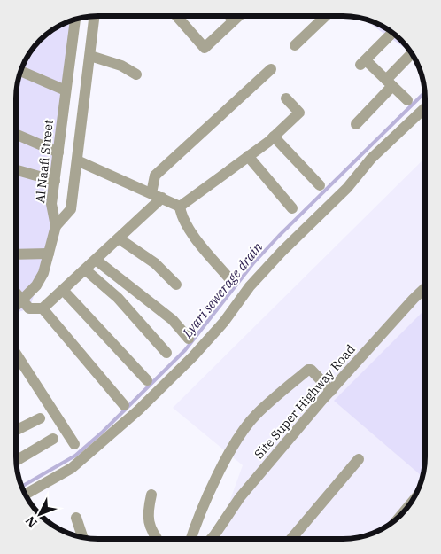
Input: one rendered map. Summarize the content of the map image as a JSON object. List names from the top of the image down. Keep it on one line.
{"streets":{"street":["Al Naafi Street","Site Super Highway Road"]},"water":["Lyari sewerage drain"],"north":"bottom left"}
